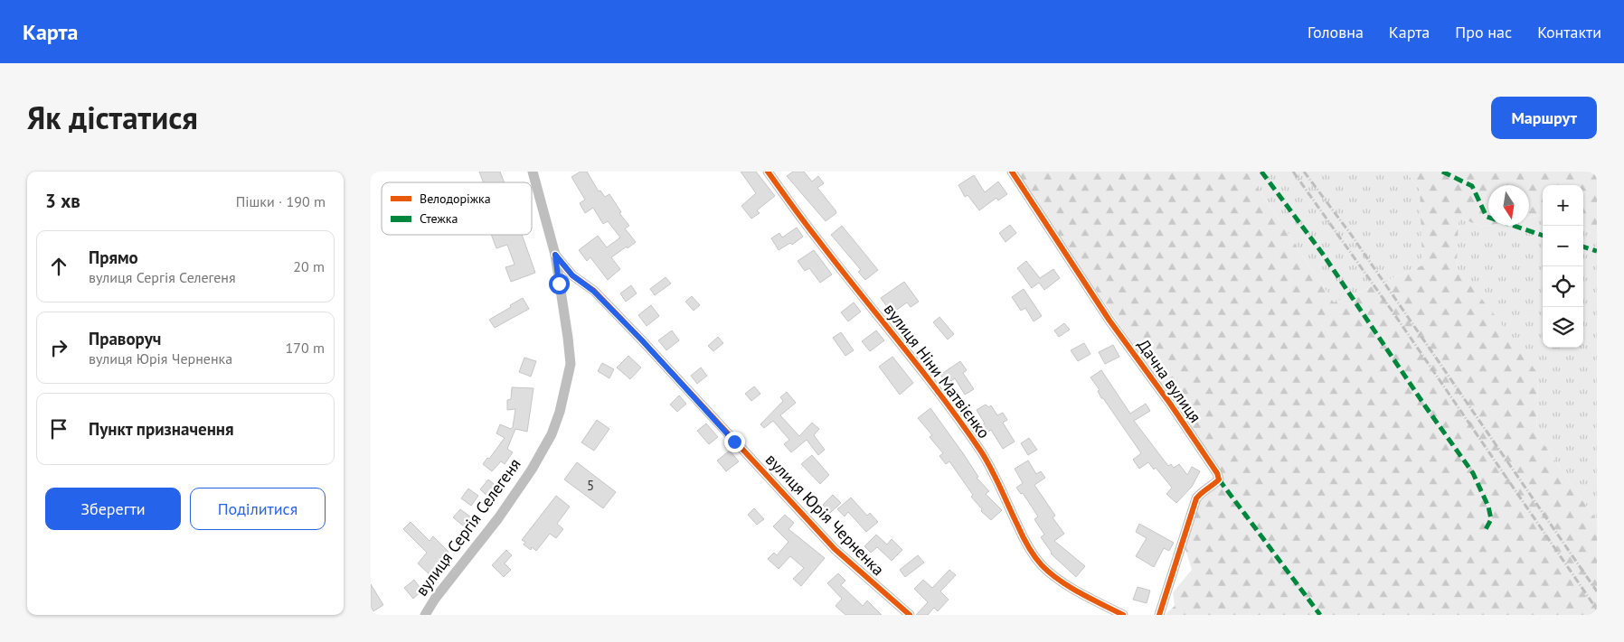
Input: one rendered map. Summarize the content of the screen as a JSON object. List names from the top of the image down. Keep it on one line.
{"streets":{"street":["вулиця Ніни Матвієнко","Дачна вулиця","вулиця Юрія Черненка","вулиця Сергія Селегеня"]},"crossings":[["вулиця Юрія Черненка","вулиця Сергія Селегеня"]],"house_numbers":["5"],"legend":["Велодоріжка","Стежка"],"north":"bottom","page":{"header":"Карта","nav":["Головна","Карта","Про нас","Контакти"],"title":"Як дістатися","buttons":["Маршрут",["Зберегти","Поділитися"]],"heading":["3 хв","Пішки · 190 m"],"map_buttons":["+","−"],"list":[["Прямо","вулиця Сергія Селегеня","20 m"],["Праворуч","вулиця Юрія Черненка","170 m"],"Пункт призначення"]}}
